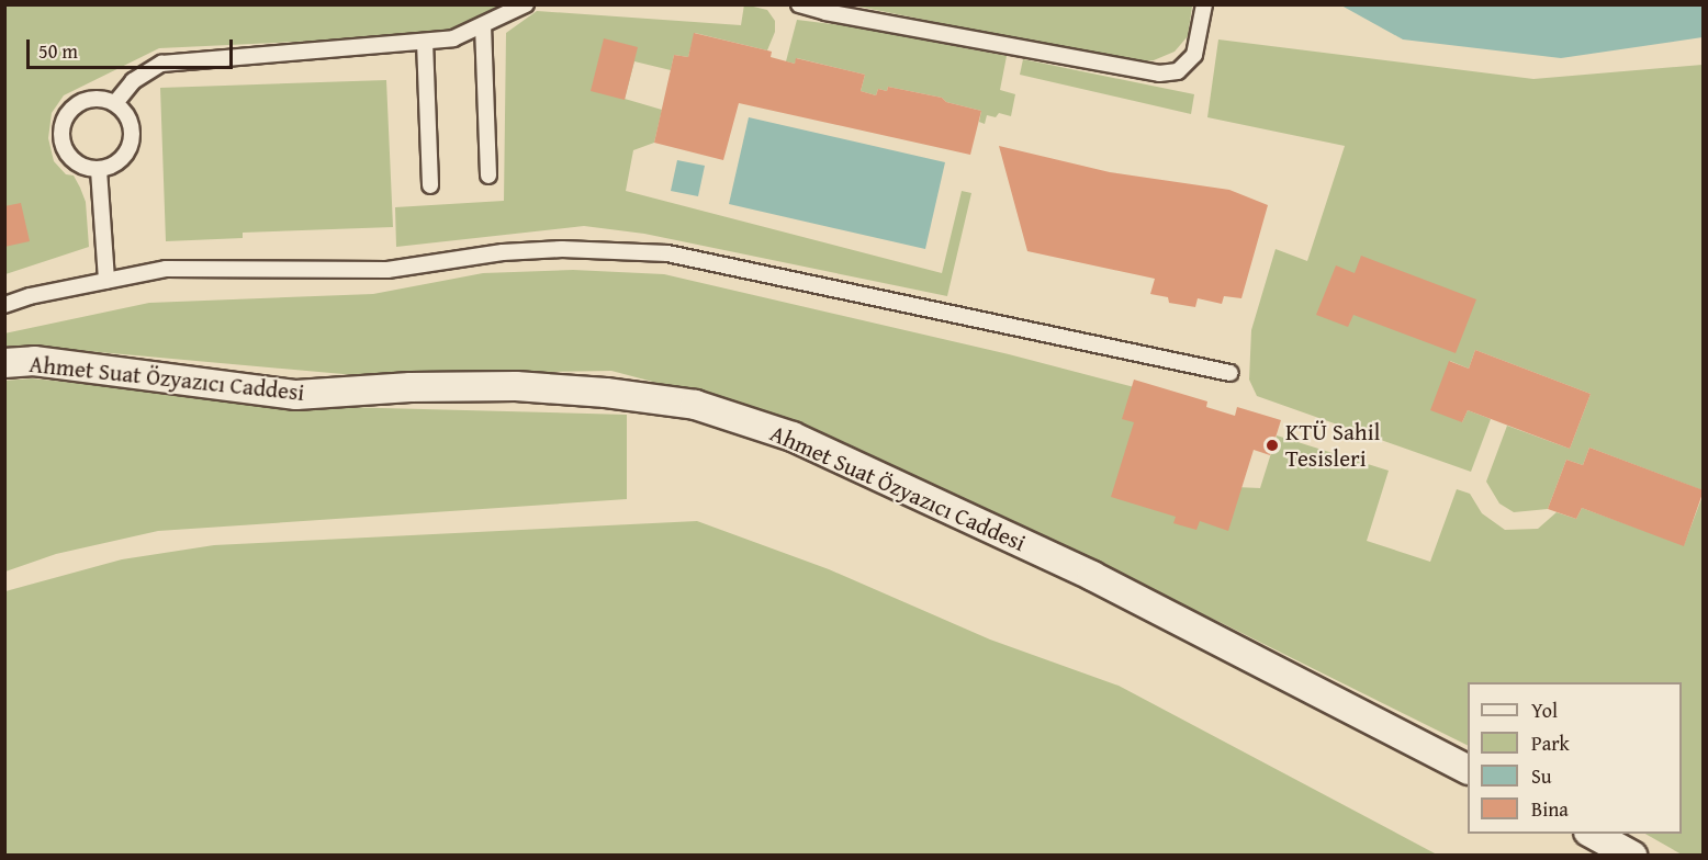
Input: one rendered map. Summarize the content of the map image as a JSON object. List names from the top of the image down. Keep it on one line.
{"streets":{"street":["Ahmet Suat Özyazıcı Caddesi"]},"places":["KTÜ Sahil Tesisleri"],"legend":["Yol","Park","Su","Bina"],"scale_bar":"50 m"}
